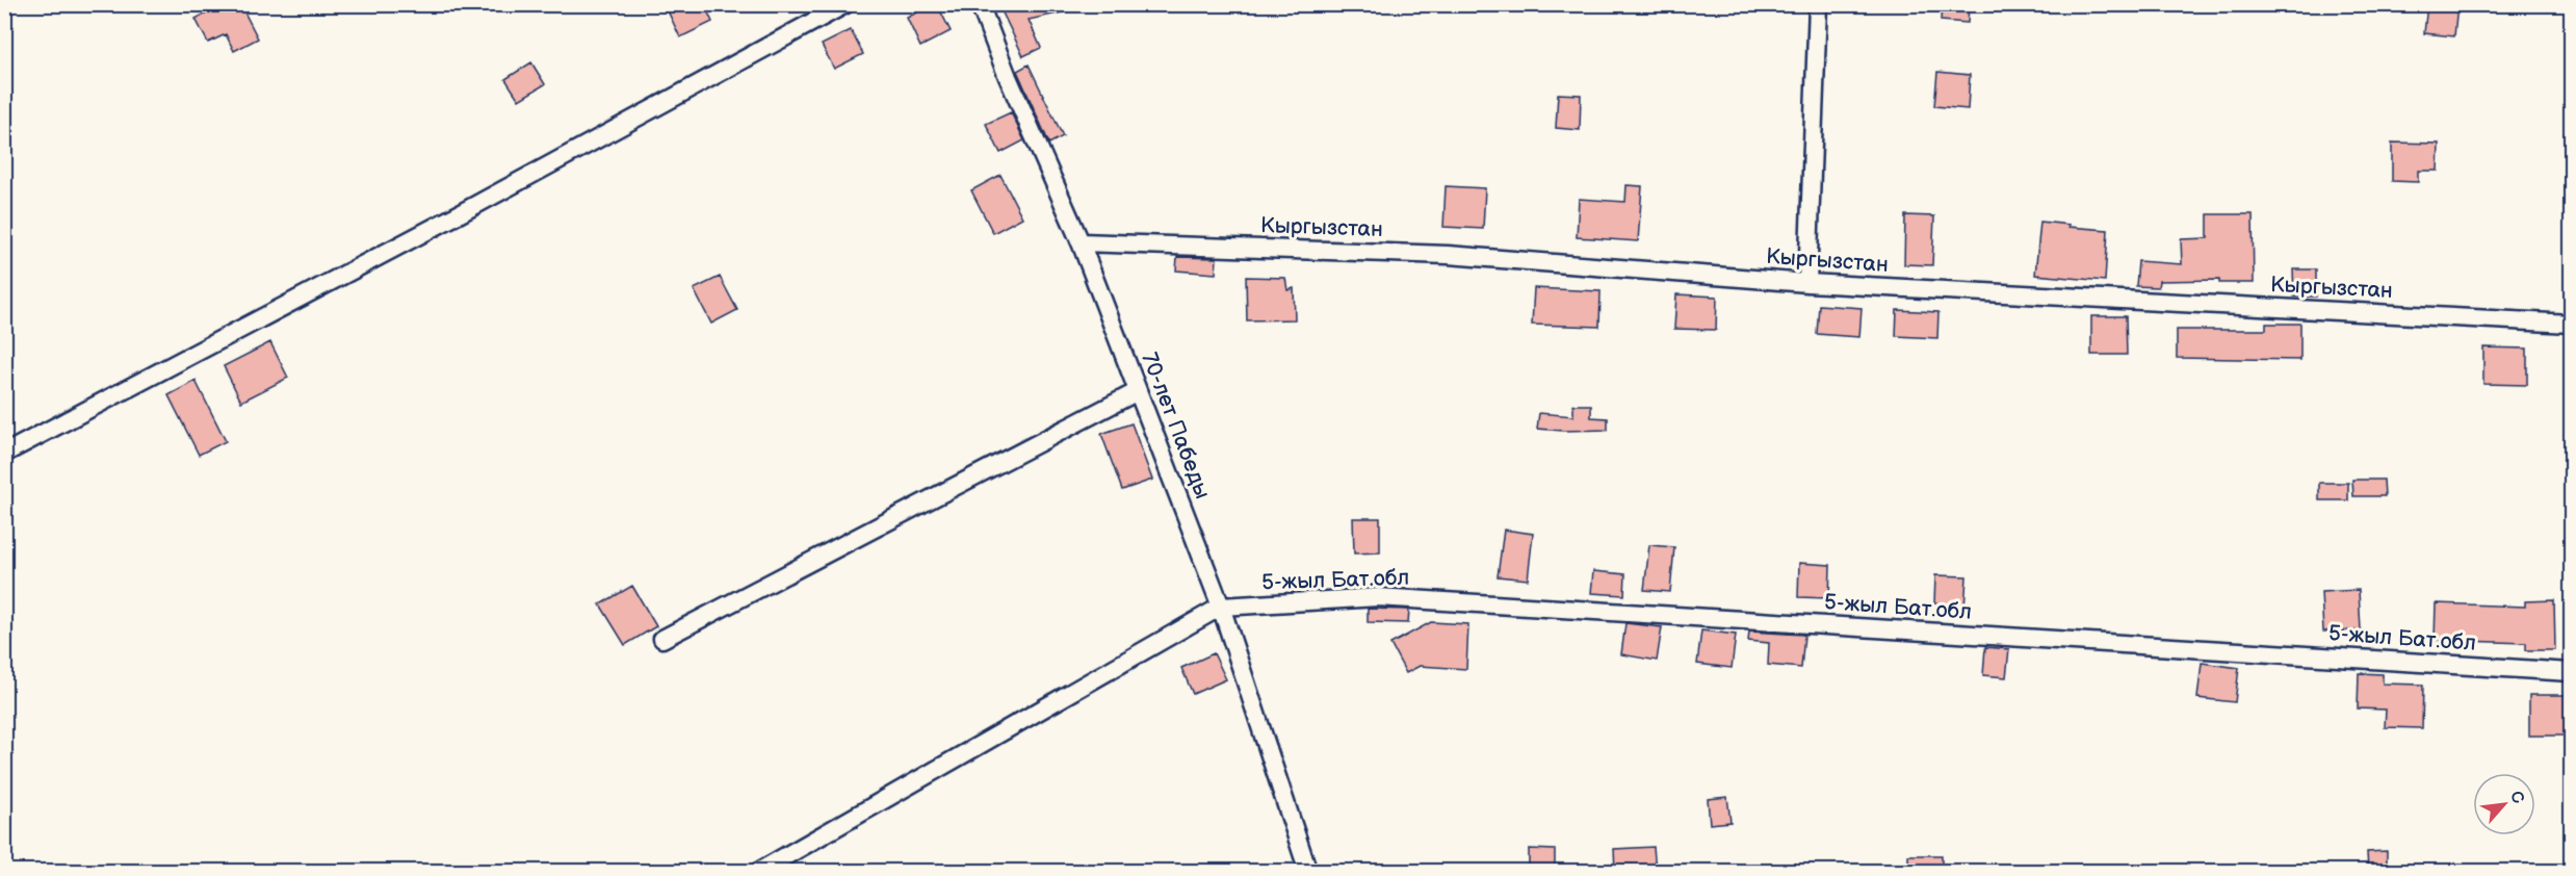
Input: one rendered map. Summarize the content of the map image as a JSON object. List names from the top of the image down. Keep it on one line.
{"streets":{"street":["Кыргызстан","70-лет Пабеды","5-жыл Бат.обл"]},"crossings":[["Кыргызстан","70-лет Пабеды"],["70-лет Пабеды","5-жыл Бат.обл"]],"north":"top right"}
